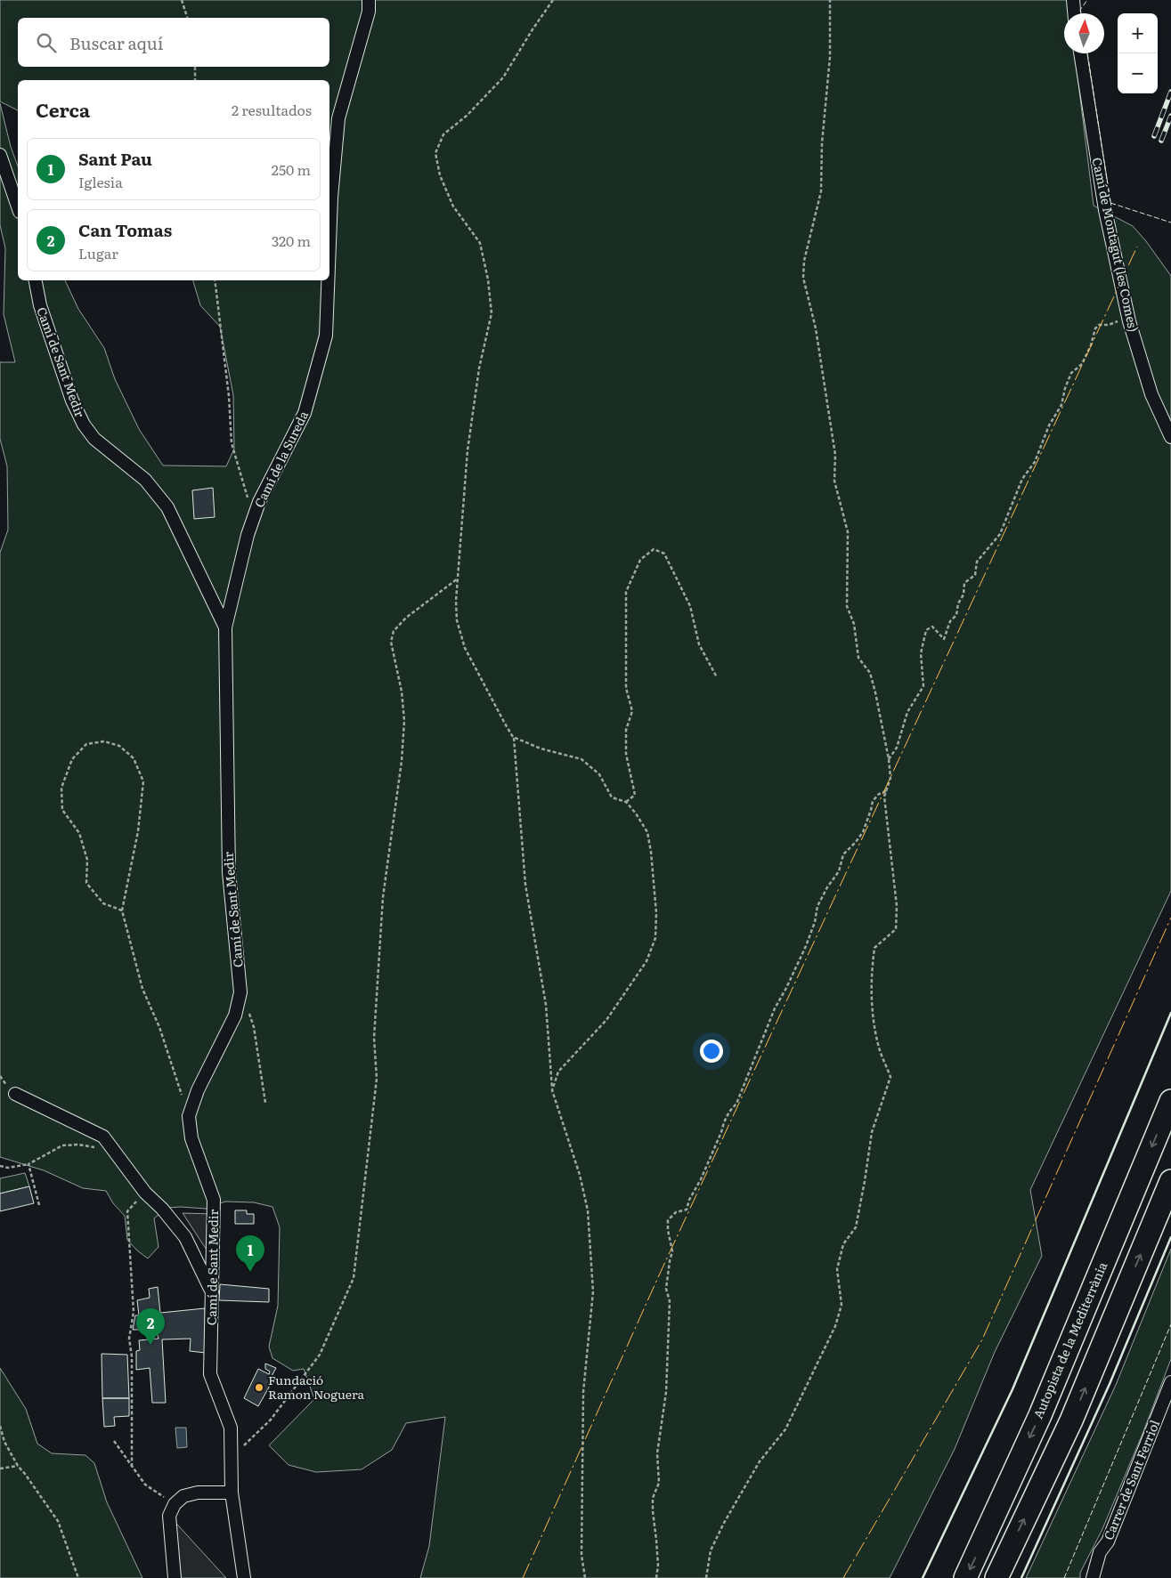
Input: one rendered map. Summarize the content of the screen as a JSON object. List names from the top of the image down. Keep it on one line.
{"streets":{"highway":["Autopista de la Mediterrània"],"street":["Camí de Montagut (les Comes)","Camí de Sant Medir","Camí de la Sureda","Carrer de Sant Ferriol"]},"crossings":[["Camí de Sant Medir","Camí de la Sureda"]],"places":["Fundació Ramon Noguera"],"north":"top","page":{"map_buttons":["+","−"],"search":"Buscar aquí","heading":["Cerca","2 resultados"],"list":[{"mark":"1","name":"Sant Pau","note":"Iglesia","value":"250 m"},{"mark":"2","name":"Can Tomas","note":"Lugar","value":"320 m"}],"pins":["1","2"]}}
